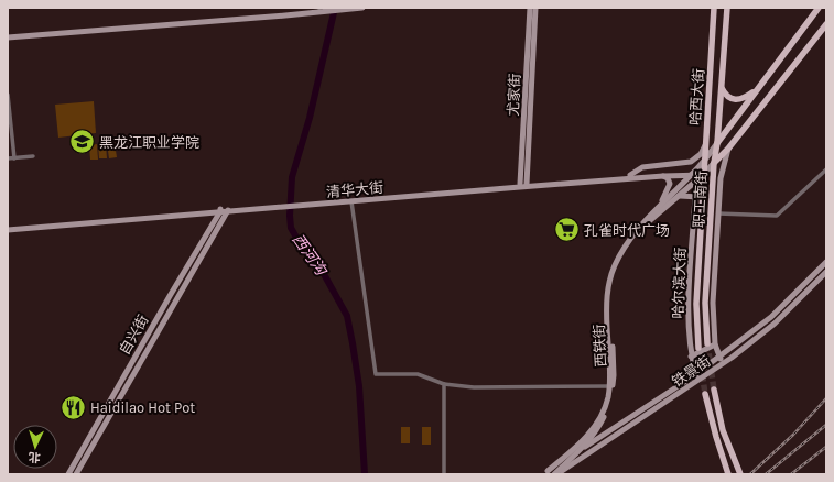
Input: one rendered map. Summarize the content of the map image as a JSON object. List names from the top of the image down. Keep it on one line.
{"streets":{"main road":["尤家街","哈西大街","清华大街","职工南街","哈尔滨大街","自兴街","西铁街","铁景街"]},"crossings":[["尤家街","清华大街"],["哈西大街","清华大街"],["哈西大街","职工南街"],["清华大街","自兴街"],["哈尔滨大街","铁景街"],["西铁街","铁景街"]],"water":["西河沟"],"places":{"school or university":["黑龙江职业学院"],"supermarket":["孔雀时代广场"],"restaurant":["Haidilao Hot Pot"]},"north":"bottom"}
